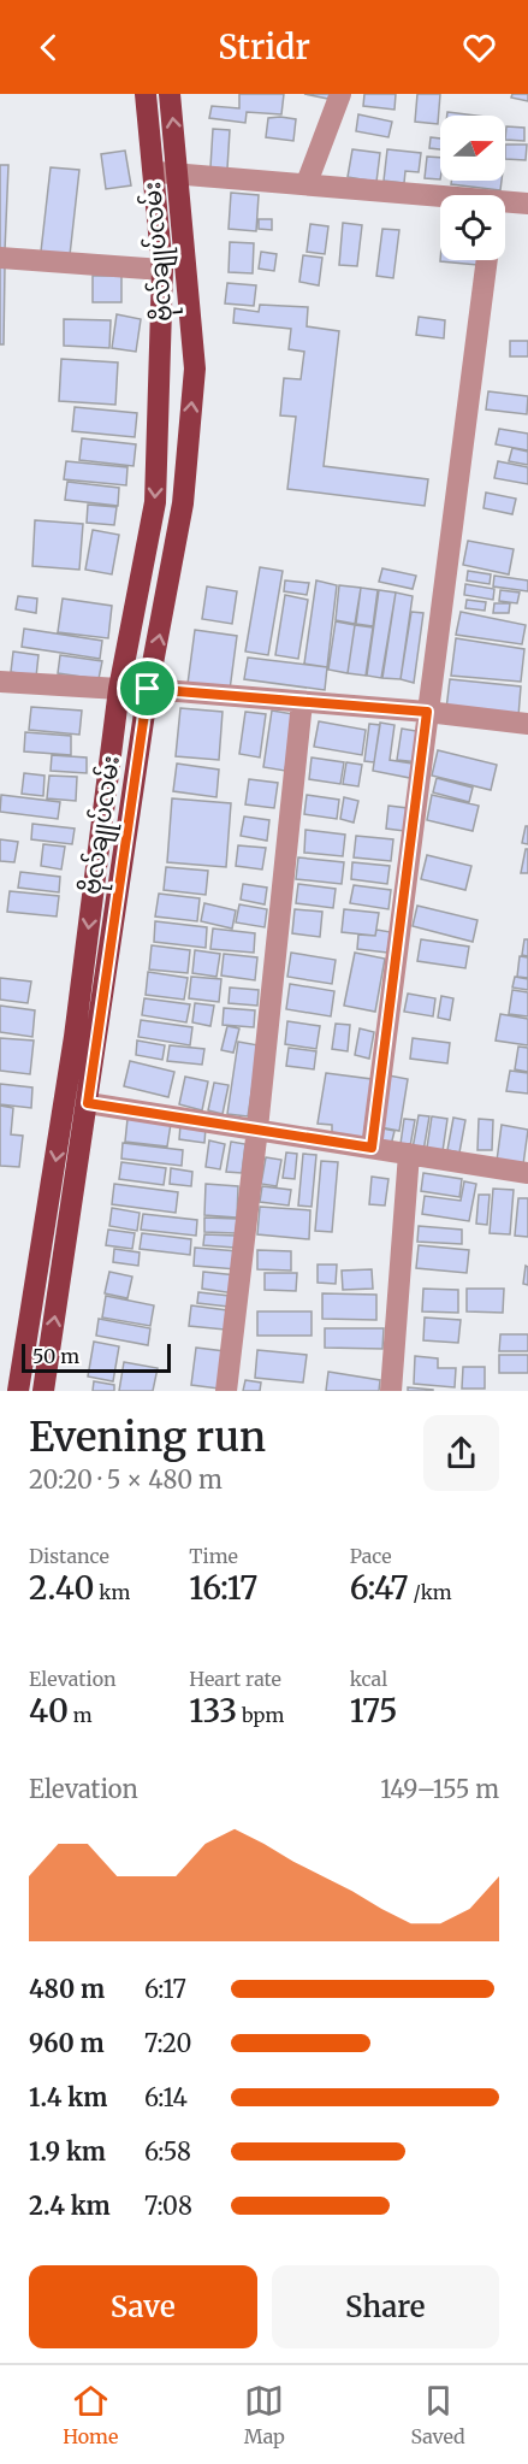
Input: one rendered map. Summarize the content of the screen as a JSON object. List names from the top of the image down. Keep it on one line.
{"streets":{"main road":["ဗိုလ်ချုပ်လမ်း"]},"scale_bar":"50 m","north":"right","page":{"header":"Stridr","scale":"50 m","heading":["Evening run","20:20 · 5 × 480 m"],"stats":[["Distance","2.40 km"],["Time","16:17"],["Pace","6:47 /km"],["Elevation","40 m"],["Heart rate","133 bpm"],["kcal","175"]],"chart":["Elevation","149–155 m"],"list":[{"name":"480 m","note":"6:17"},{"name":"960 m","note":"7:20"},{"name":"1.4 km","note":"6:14"},{"name":"1.9 km","note":"6:58"},{"name":"2.4 km","note":"7:08"}],"buttons":["Save","Share"],"tabs":["Home","Map","Saved"]}}
